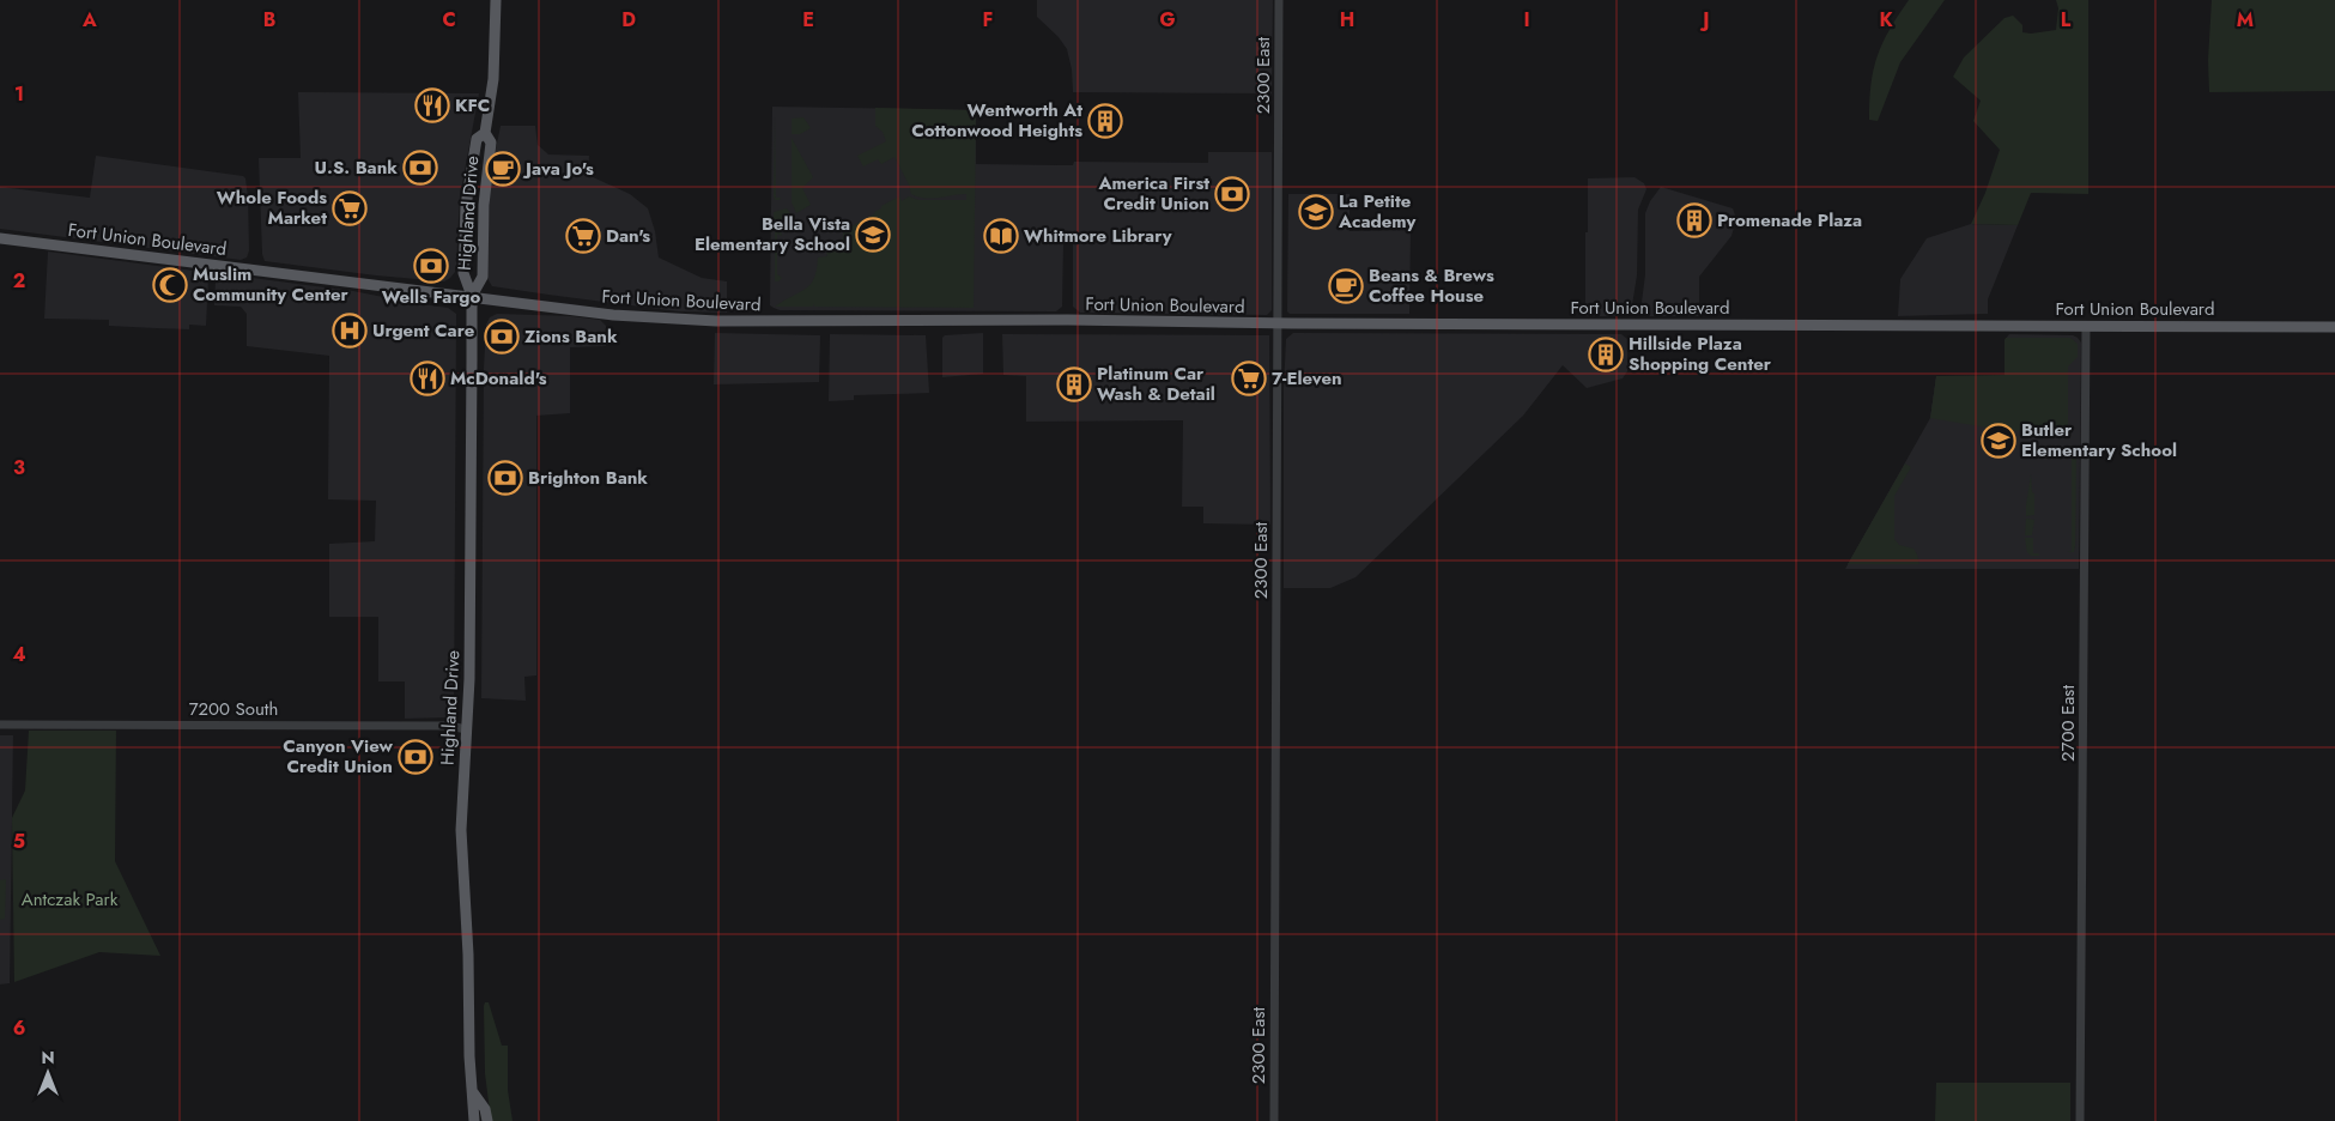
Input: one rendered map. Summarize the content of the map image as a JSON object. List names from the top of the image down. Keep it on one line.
{"streets":{"main road":["Highland Drive","Fort Union Boulevard"],"street":["2300 East","7200 South","2700 East"]},"crossings":[["2300 East","Fort Union Boulevard"],["Highland Drive","Fort Union Boulevard"],["Highland Drive","7200 South"],["Fort Union Boulevard","2700 East"]],"parks":["Antczak Park"],"places":{"restaurant":["KFC","McDonald's"],"building":["Wentworth At Cottonwood Heights","Promenade Plaza","Hillside Plaza Shopping Center","Platinum Car Wash & Detail"],"bank":["U.S. Bank","America First Credit Union","Wells Fargo","Zions Bank","Brighton Bank","Canyon View Credit Union"],"cafe":["Java Jo's","Beans & Brews Coffee House"],"supermarket":["Whole Foods Market","Dan's","7-Eleven"],"school or university":["La Petite Academy","Bella Vista Elementary School","Butler Elementary School"],"library":["Whitmore Library"],"mosque":["Muslim Community Center"],"hospital":["Urgent Care"]},"north":"top","grid":{"columns":["A","B","C","D","E","F","G","H","I","J","K","L","M"],"rows":["1","2","3","4","5","6"]}}
